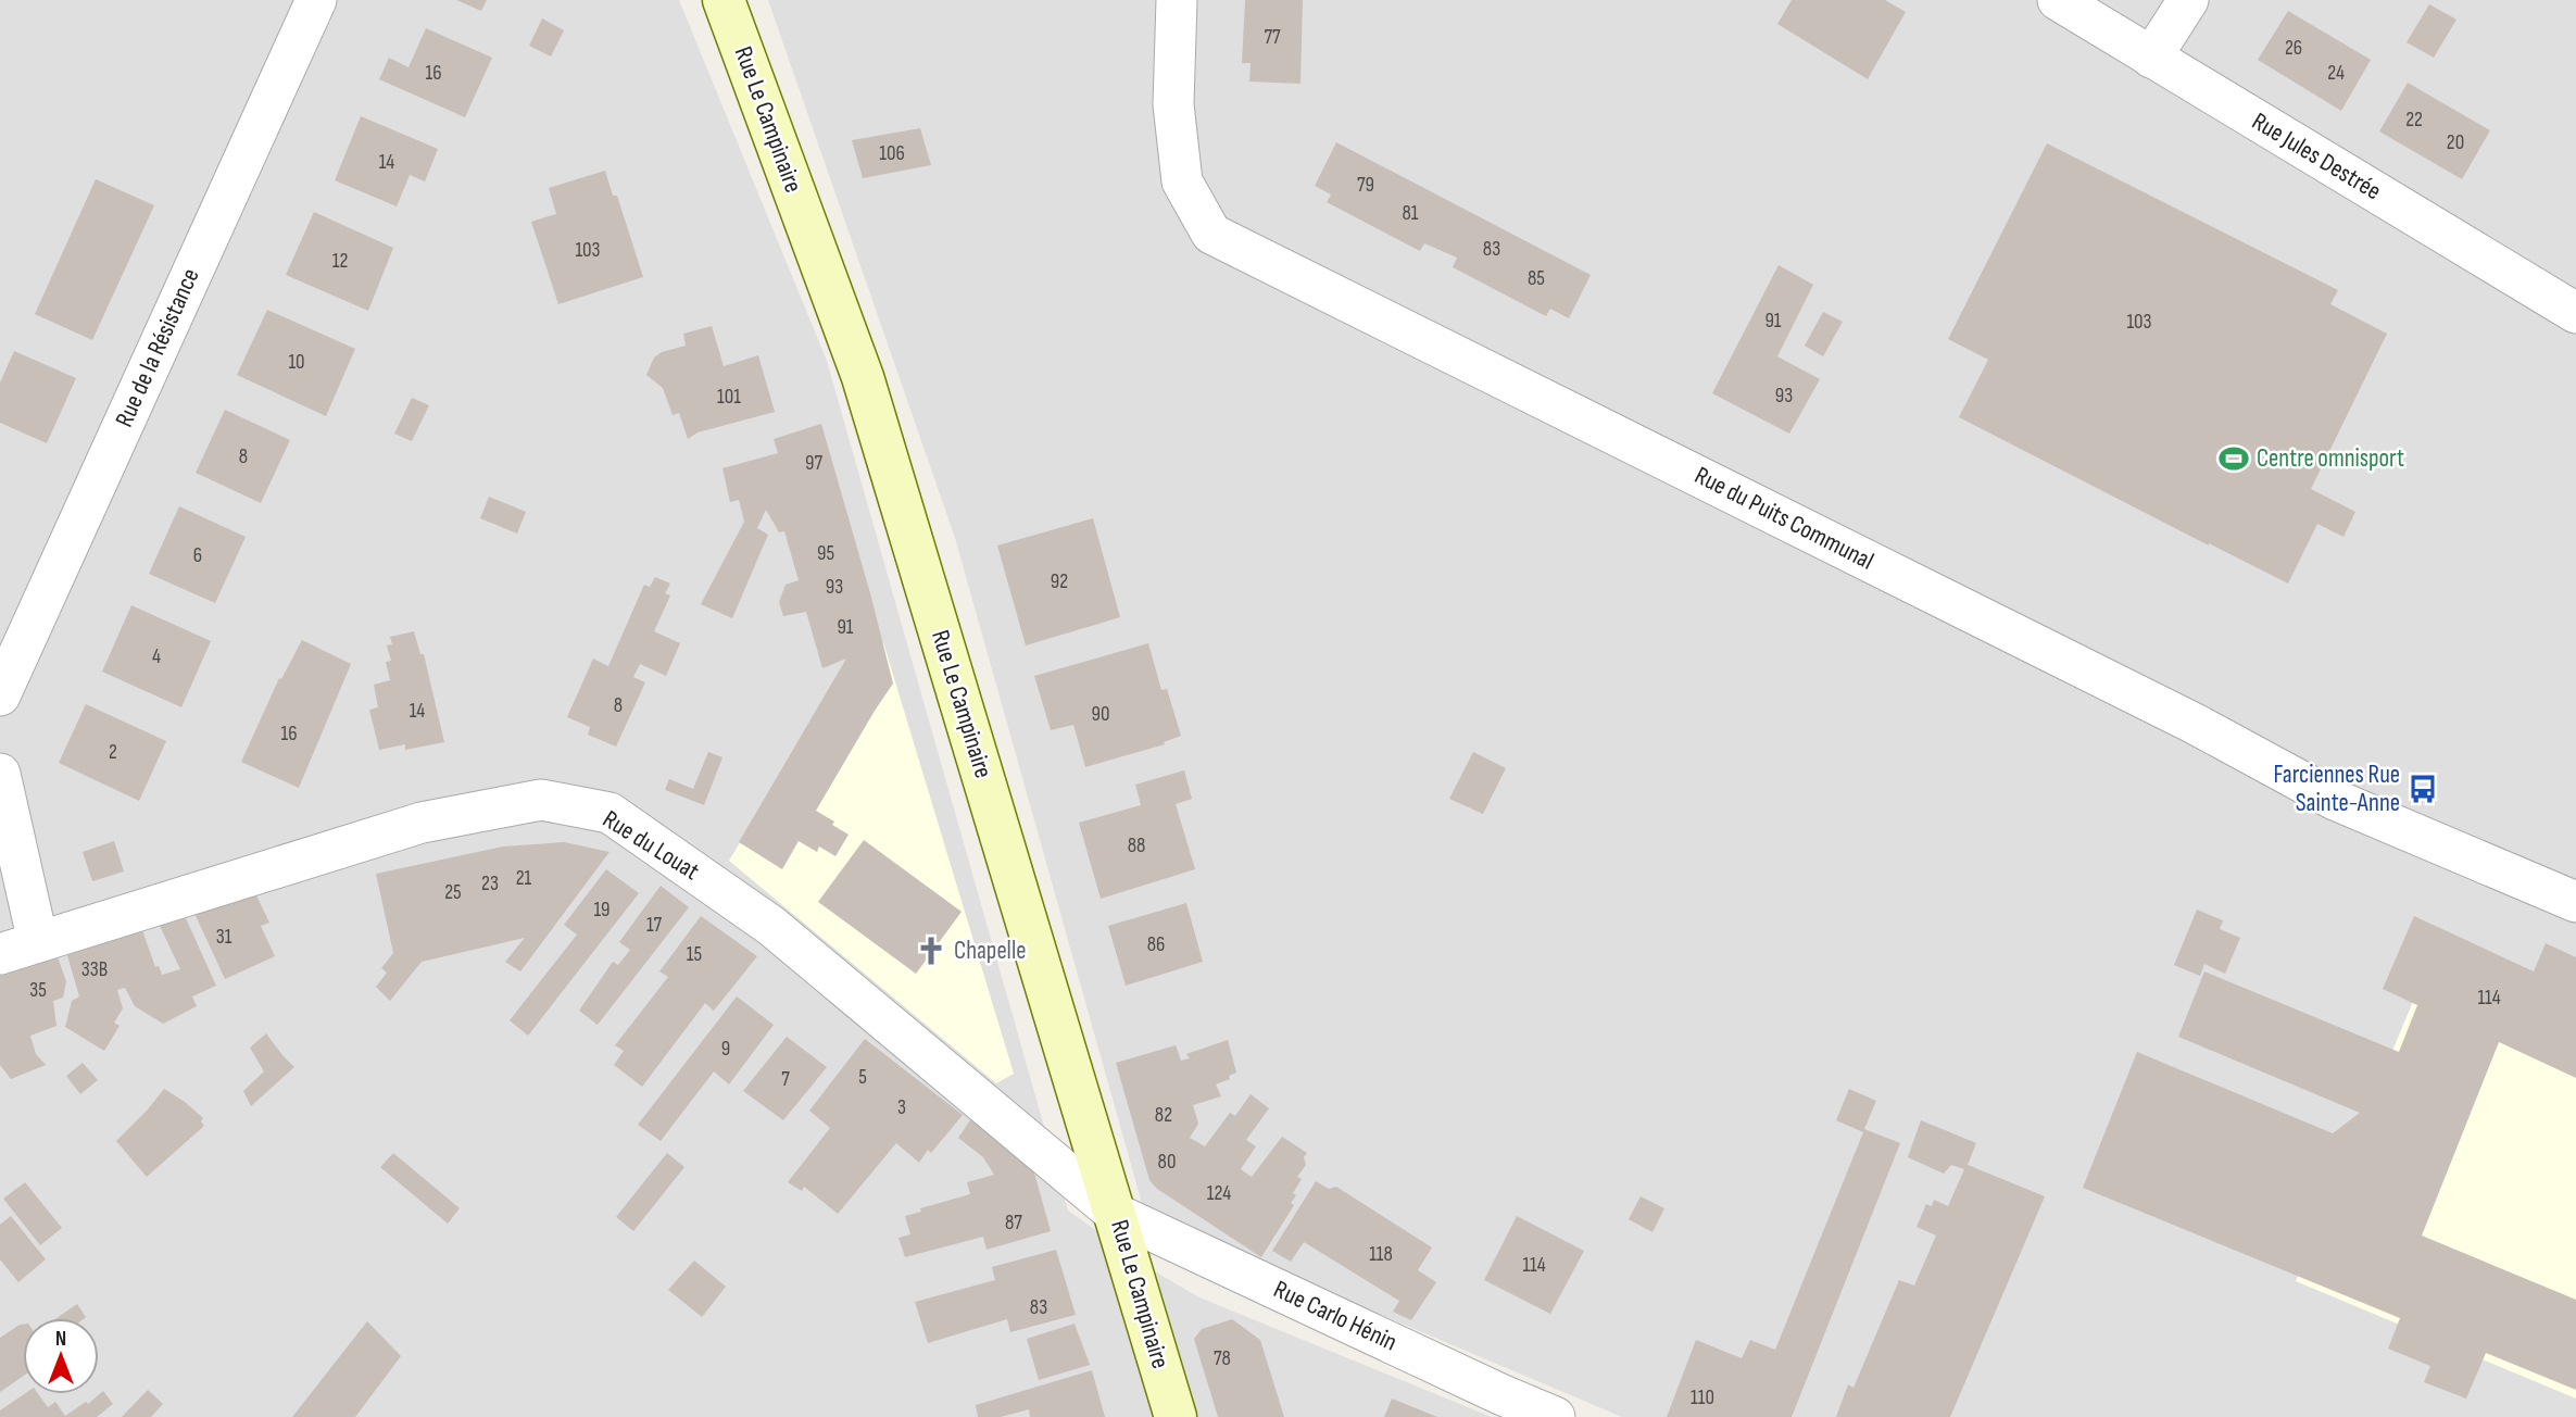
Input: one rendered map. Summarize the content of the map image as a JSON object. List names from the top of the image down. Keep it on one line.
{"streets":{"main road":["Rue Le Campinaire"],"street":["Rue Jules Destrée","Rue de la Résistance","Rue du Puits Communal","Rue du Louat","Rue Carlo Hénin"]},"crossings":[["Rue Le Campinaire","Rue du Louat"],["Rue Le Campinaire","Rue Carlo Hénin"],["Rue du Louat","Rue Carlo Hénin"]],"places":{"sports":["Centre omnisport"],"bus stop":["Farciennes Rue Sainte-Anne"],"church":["Chapelle"]},"house_numbers":["77","26","16","24","22","20","106","14","79","81","83","103","12","85","91","103","10","93","101","8","97","95","6","92","93","91","4","8","14","90","16","2","88","21","23","25","19","17","31","86","15","33B","35","114","9","5","7","3","82","80","124","87","118","114","83","78","110"],"north":"top"}
